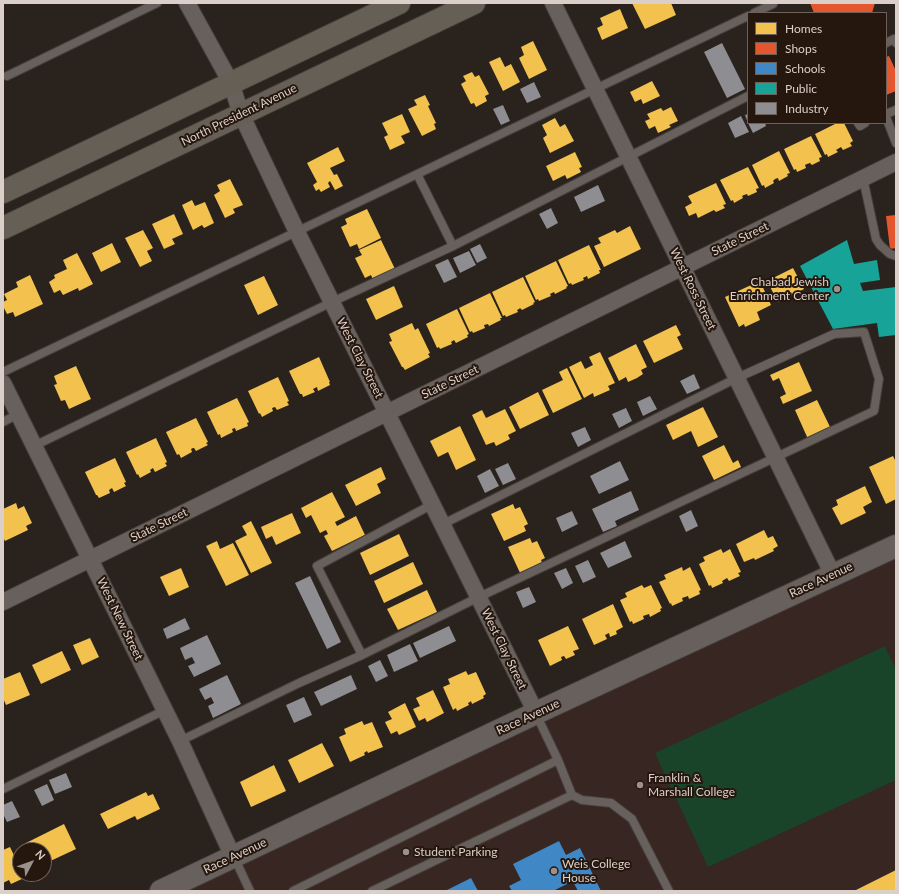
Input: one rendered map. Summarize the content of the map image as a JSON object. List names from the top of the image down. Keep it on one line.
{"streets":{"main road":["North President Avenue","Race Avenue"],"street":["State Street","West Ross Street","West Clay Street","West New Street"]},"crossings":[["North President Avenue","West Clay Street"],["State Street","West Ross Street"],["State Street","West Clay Street"],["State Street","West New Street"],["West Ross Street","Race Avenue"],["West Clay Street","Race Avenue"],["Race Avenue","West New Street"]],"places":["Chabad Jewish Enrichment Center","Franklin & Marshall College","Student Parking","Weis College House"],"legend":["Homes","Shops","Schools","Public","Industry"],"north":"top right"}
